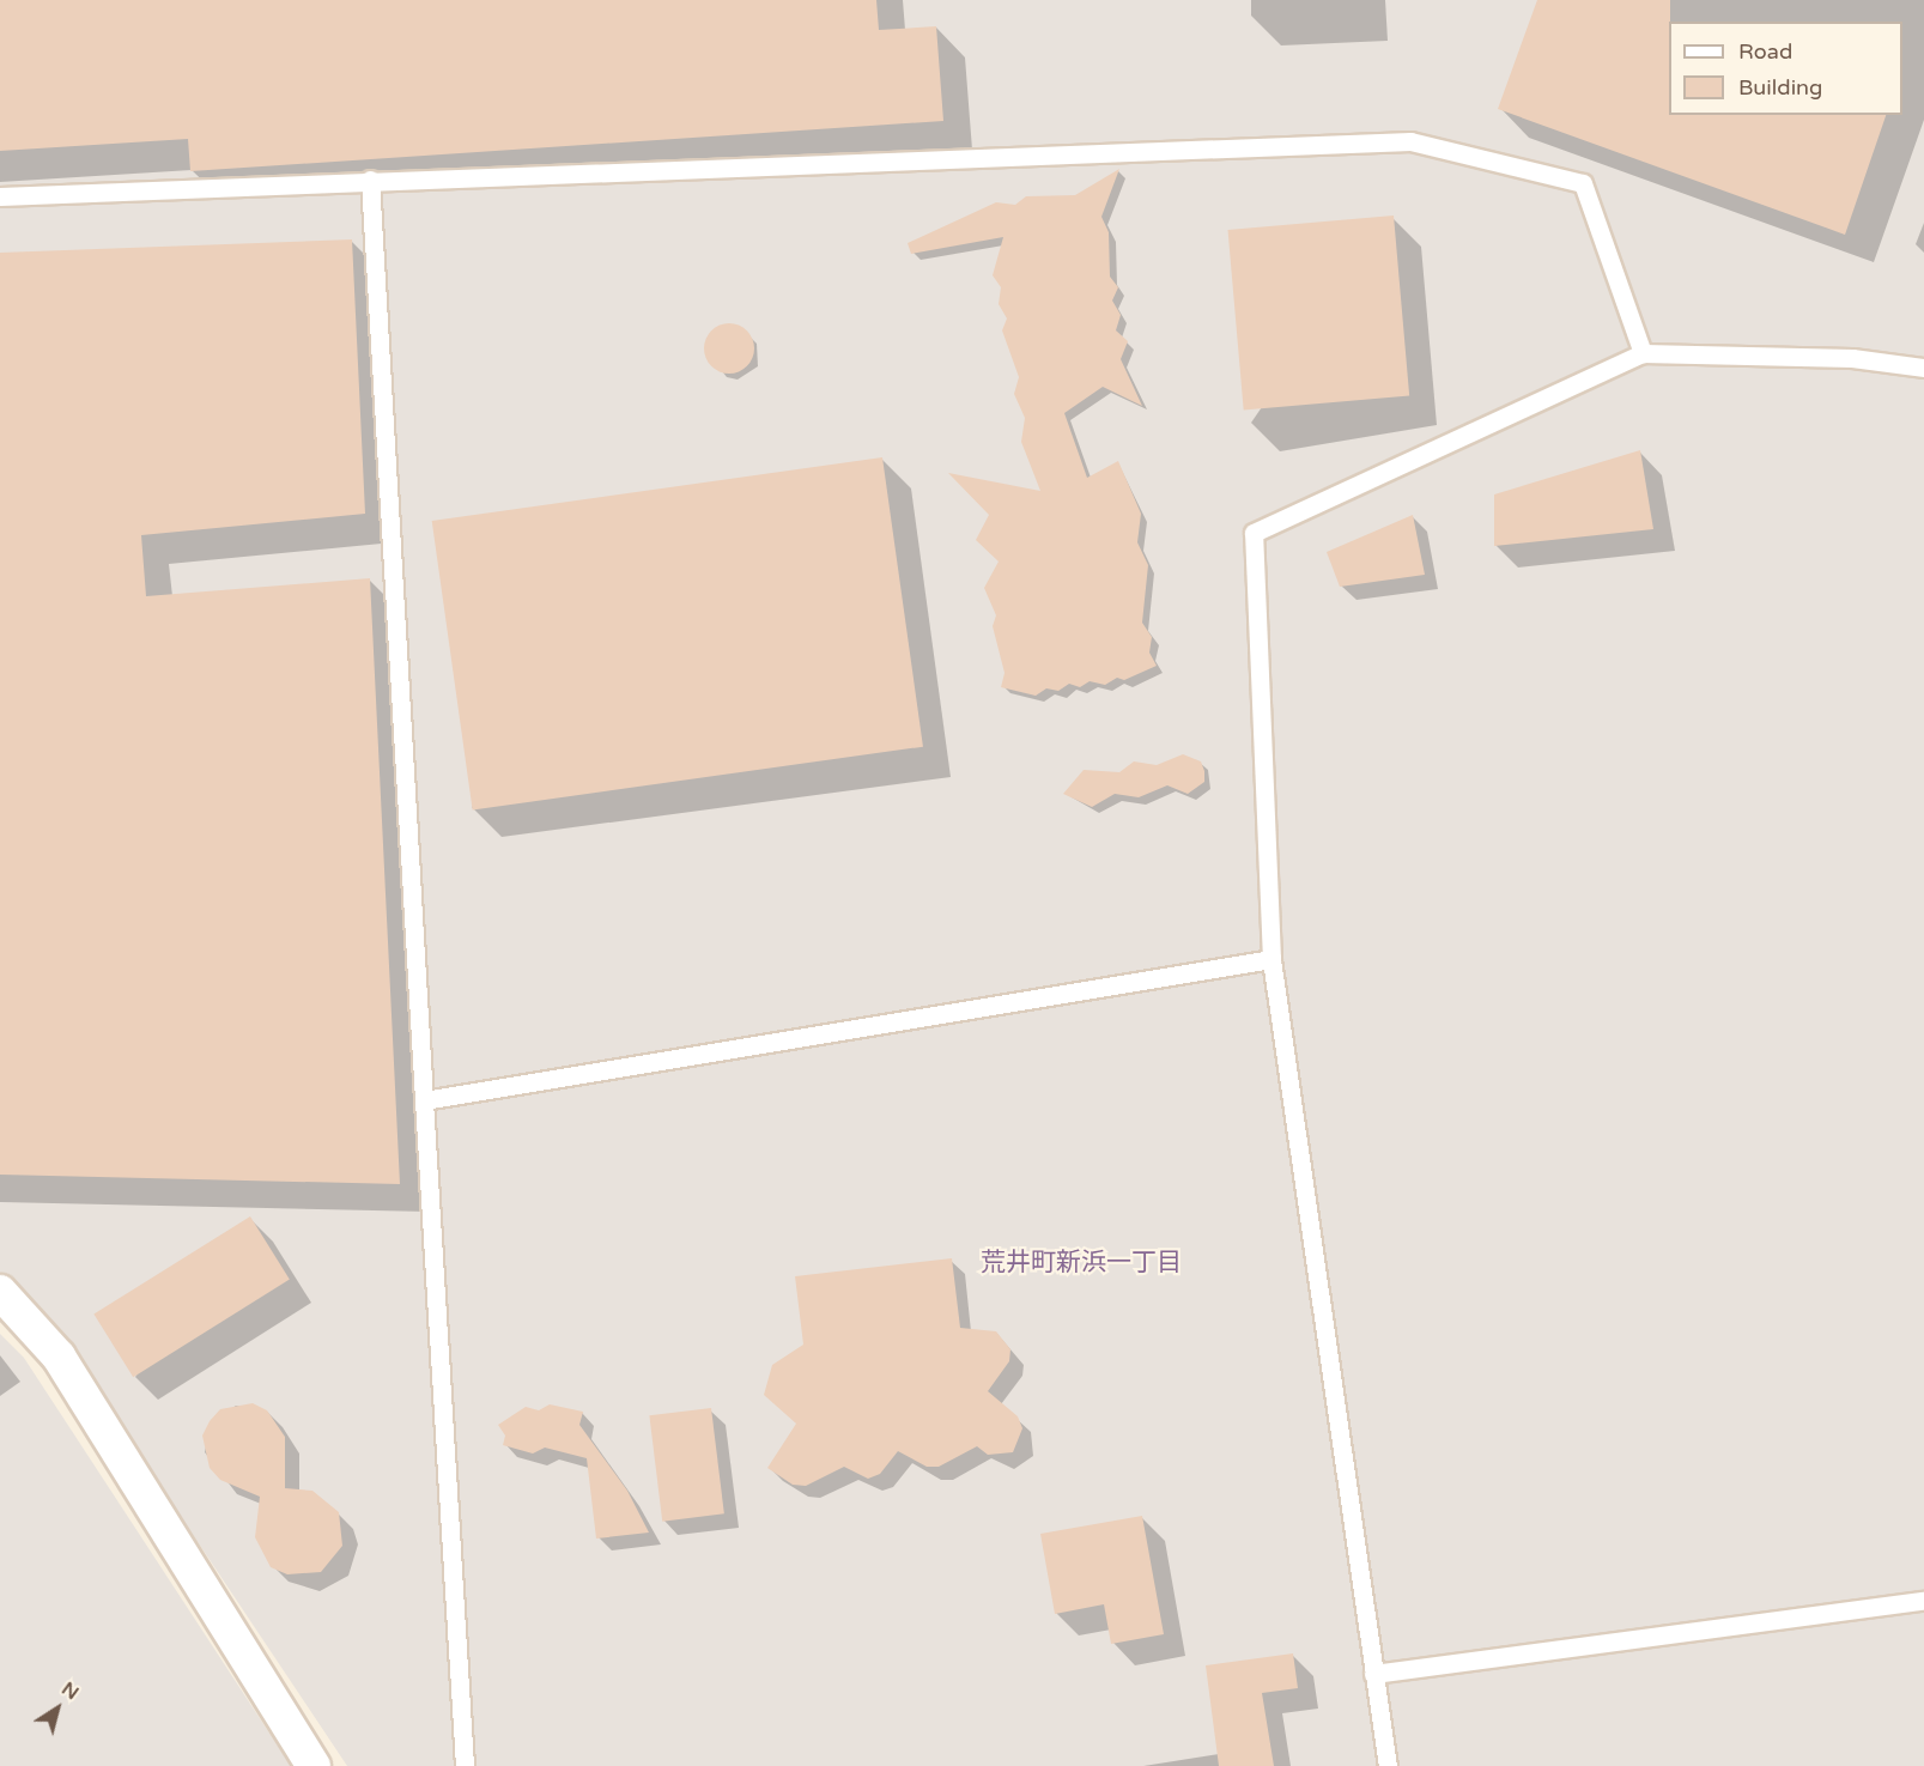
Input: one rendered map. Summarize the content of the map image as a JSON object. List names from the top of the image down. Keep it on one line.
{"districts":["荒井町新浜一丁目"],"legend":["Road","Building"],"north":"top right"}
